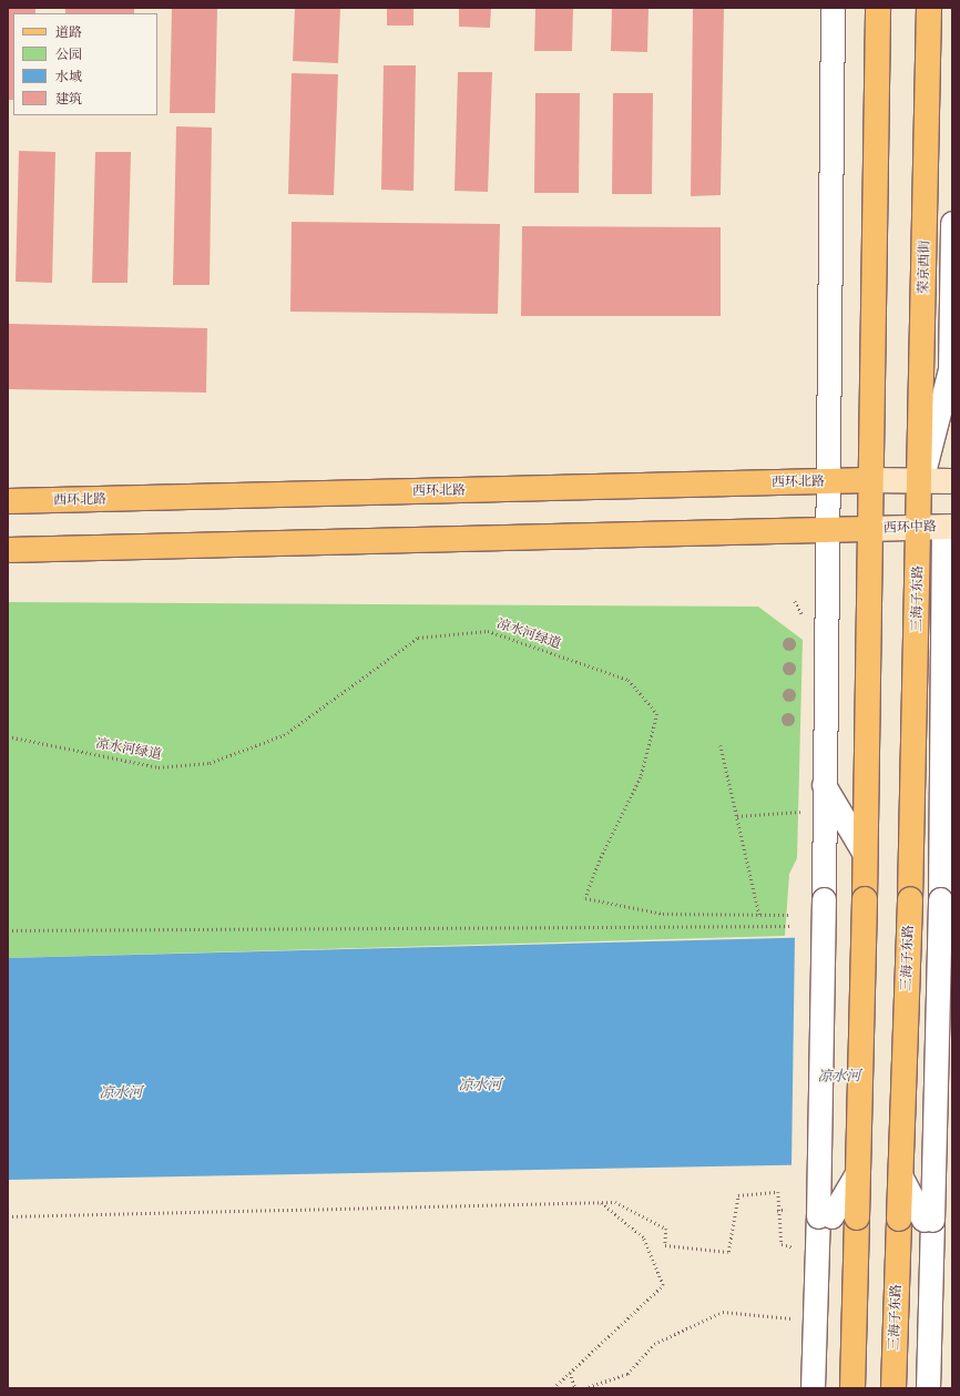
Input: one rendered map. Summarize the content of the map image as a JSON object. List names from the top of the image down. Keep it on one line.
{"streets":{"main road":["荣京西街","西环北路","西环中路","三海子东路"],"path":["凉水河绿道"]},"crossings":[["荣京西街","西环中路"],["荣京西街","三海子东路"],["西环中路","三海子东路"]],"water":["凉水河"],"legend":["道路","公园","水域","建筑"]}
